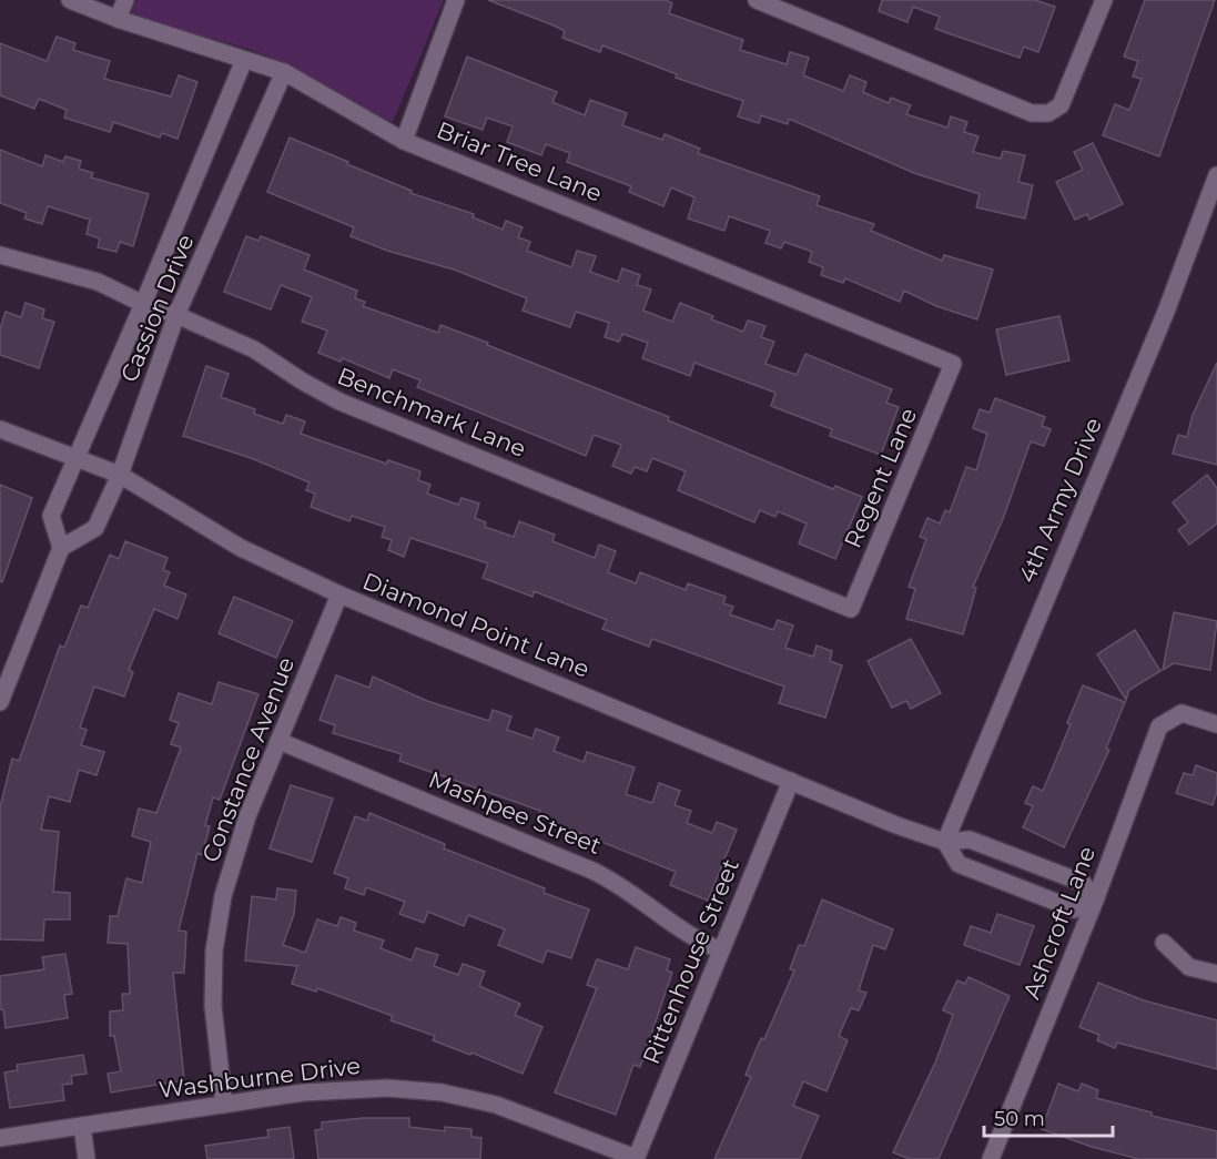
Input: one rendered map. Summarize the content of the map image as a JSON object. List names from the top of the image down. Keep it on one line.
{"streets":{"street":["Briar Tree Lane","Cassion Drive","Benchmark Lane","Regent Lane","4th Army Drive","Diamond Point Lane","Constance Avenue","Mashpee Street","Ashcroft Lane","Rittenhouse Street","Washburne Drive"]},"crossings":[["Briar Tree Lane","Cassion Drive"],["Briar Tree Lane","Regent Lane"],["Cassion Drive","Benchmark Lane"],["Cassion Drive","Diamond Point Lane"],["Benchmark Lane","Regent Lane"],["4th Army Drive","Diamond Point Lane"],["Diamond Point Lane","Constance Avenue"],["Diamond Point Lane","Ashcroft Lane"],["Diamond Point Lane","Rittenhouse Street"],["Constance Avenue","Mashpee Street"],["Constance Avenue","Washburne Drive"],["Mashpee Street","Rittenhouse Street"],["Rittenhouse Street","Washburne Drive"]],"scale_bar":"50 m"}
